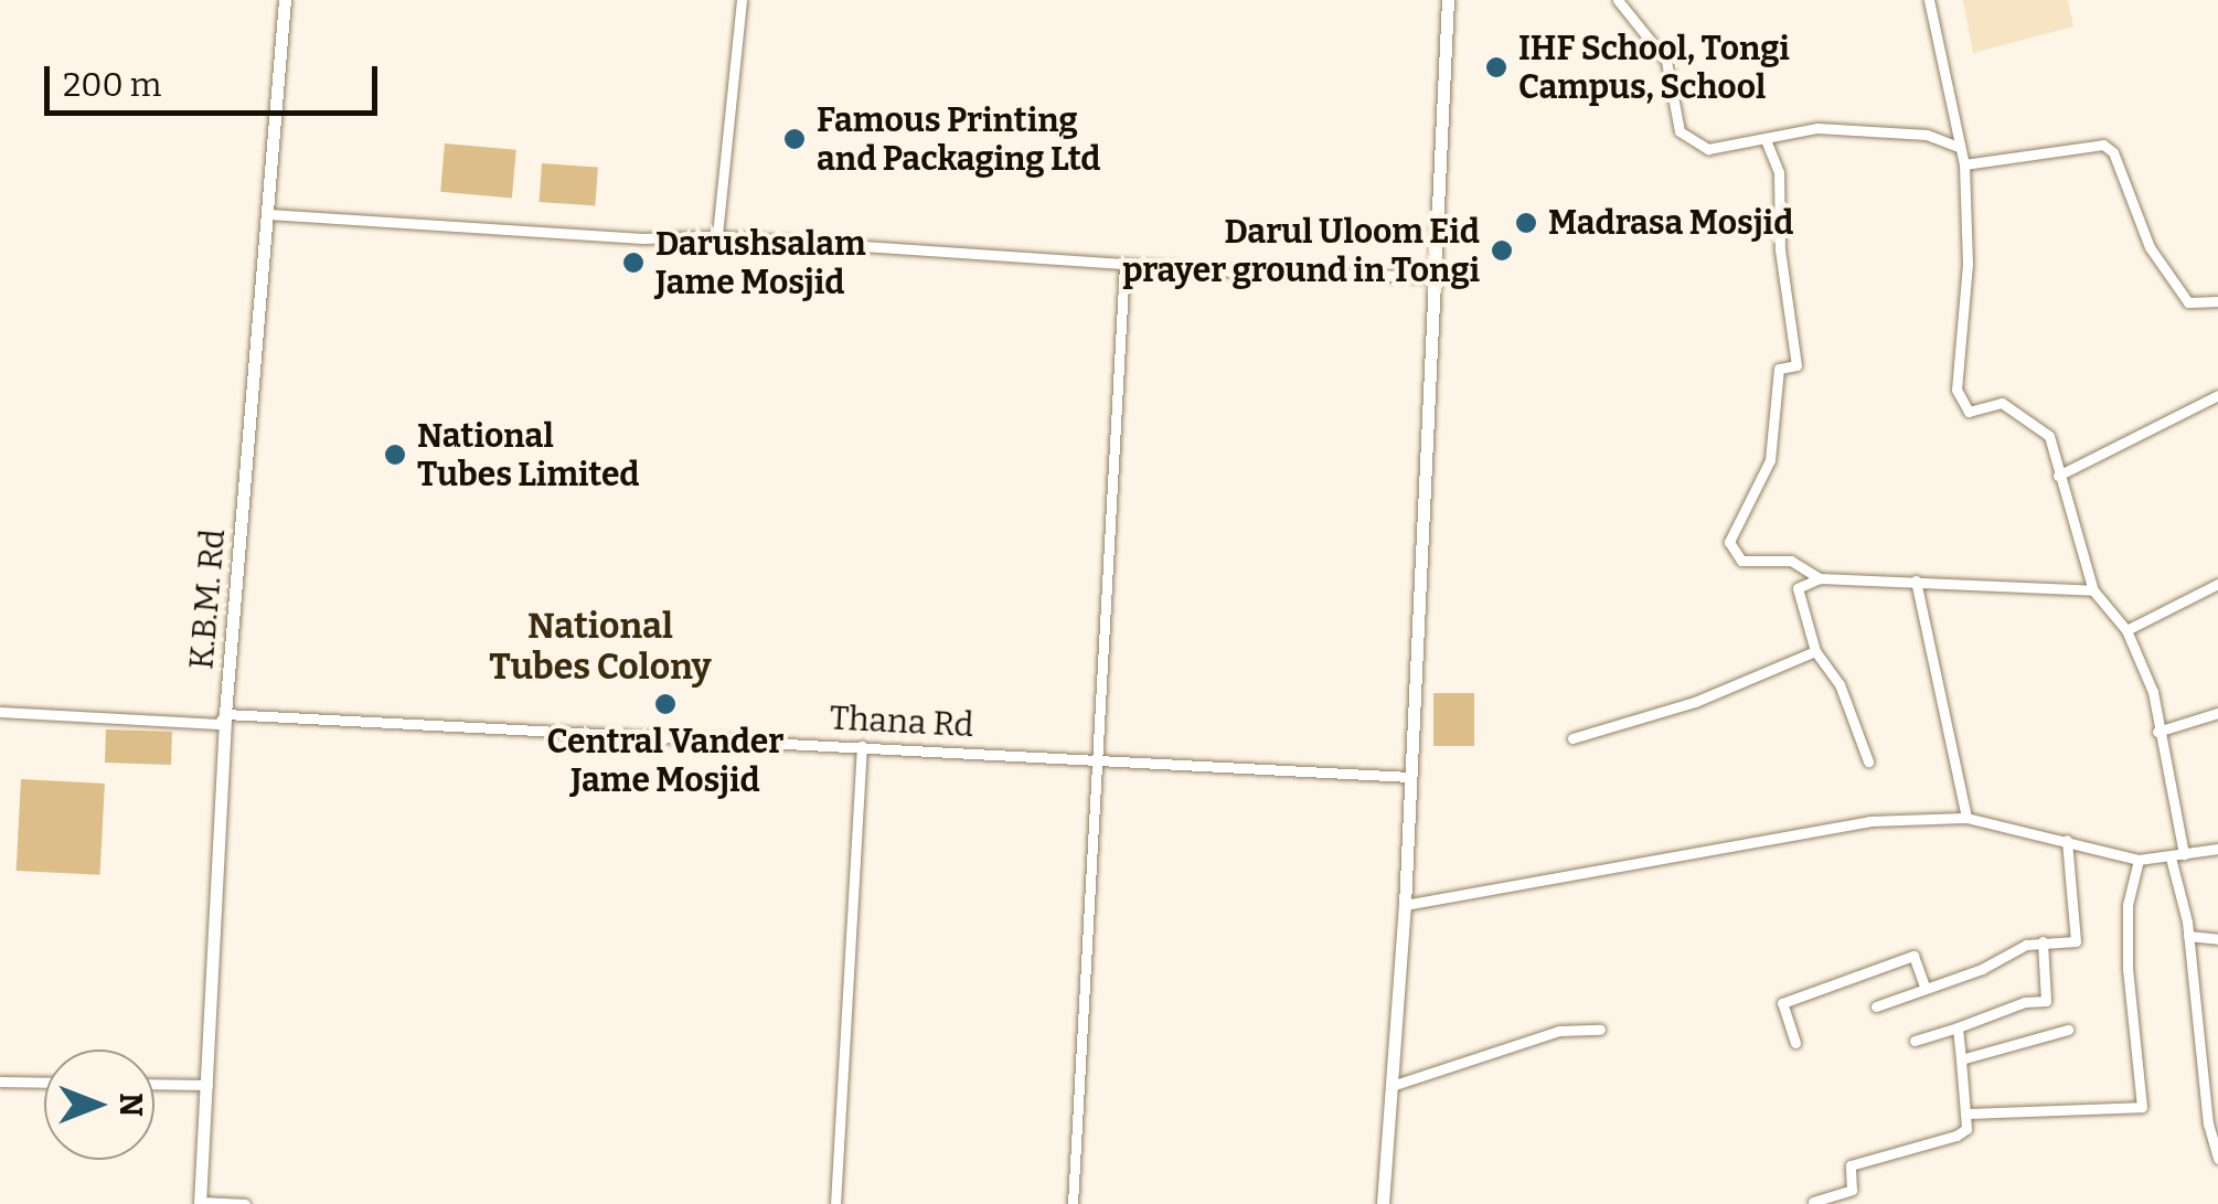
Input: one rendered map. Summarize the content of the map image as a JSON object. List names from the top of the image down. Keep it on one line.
{"streets":{"street":["K.B.M. Rd","Thana Rd"]},"crossings":[["K.B.M. Rd","Thana Rd"]],"districts":["National Tubes Colony"],"places":["IHF School, Tongi Campus, School","Famous Printing and Packaging Ltd","Madrasa Mosjid","Darul Uloom Eid prayer ground in Tongi","Darushsalam Jame Mosjid","National Tubes Limited","Central Vander Jame Mosjid"],"scale_bar":"200 m","north":"right"}
